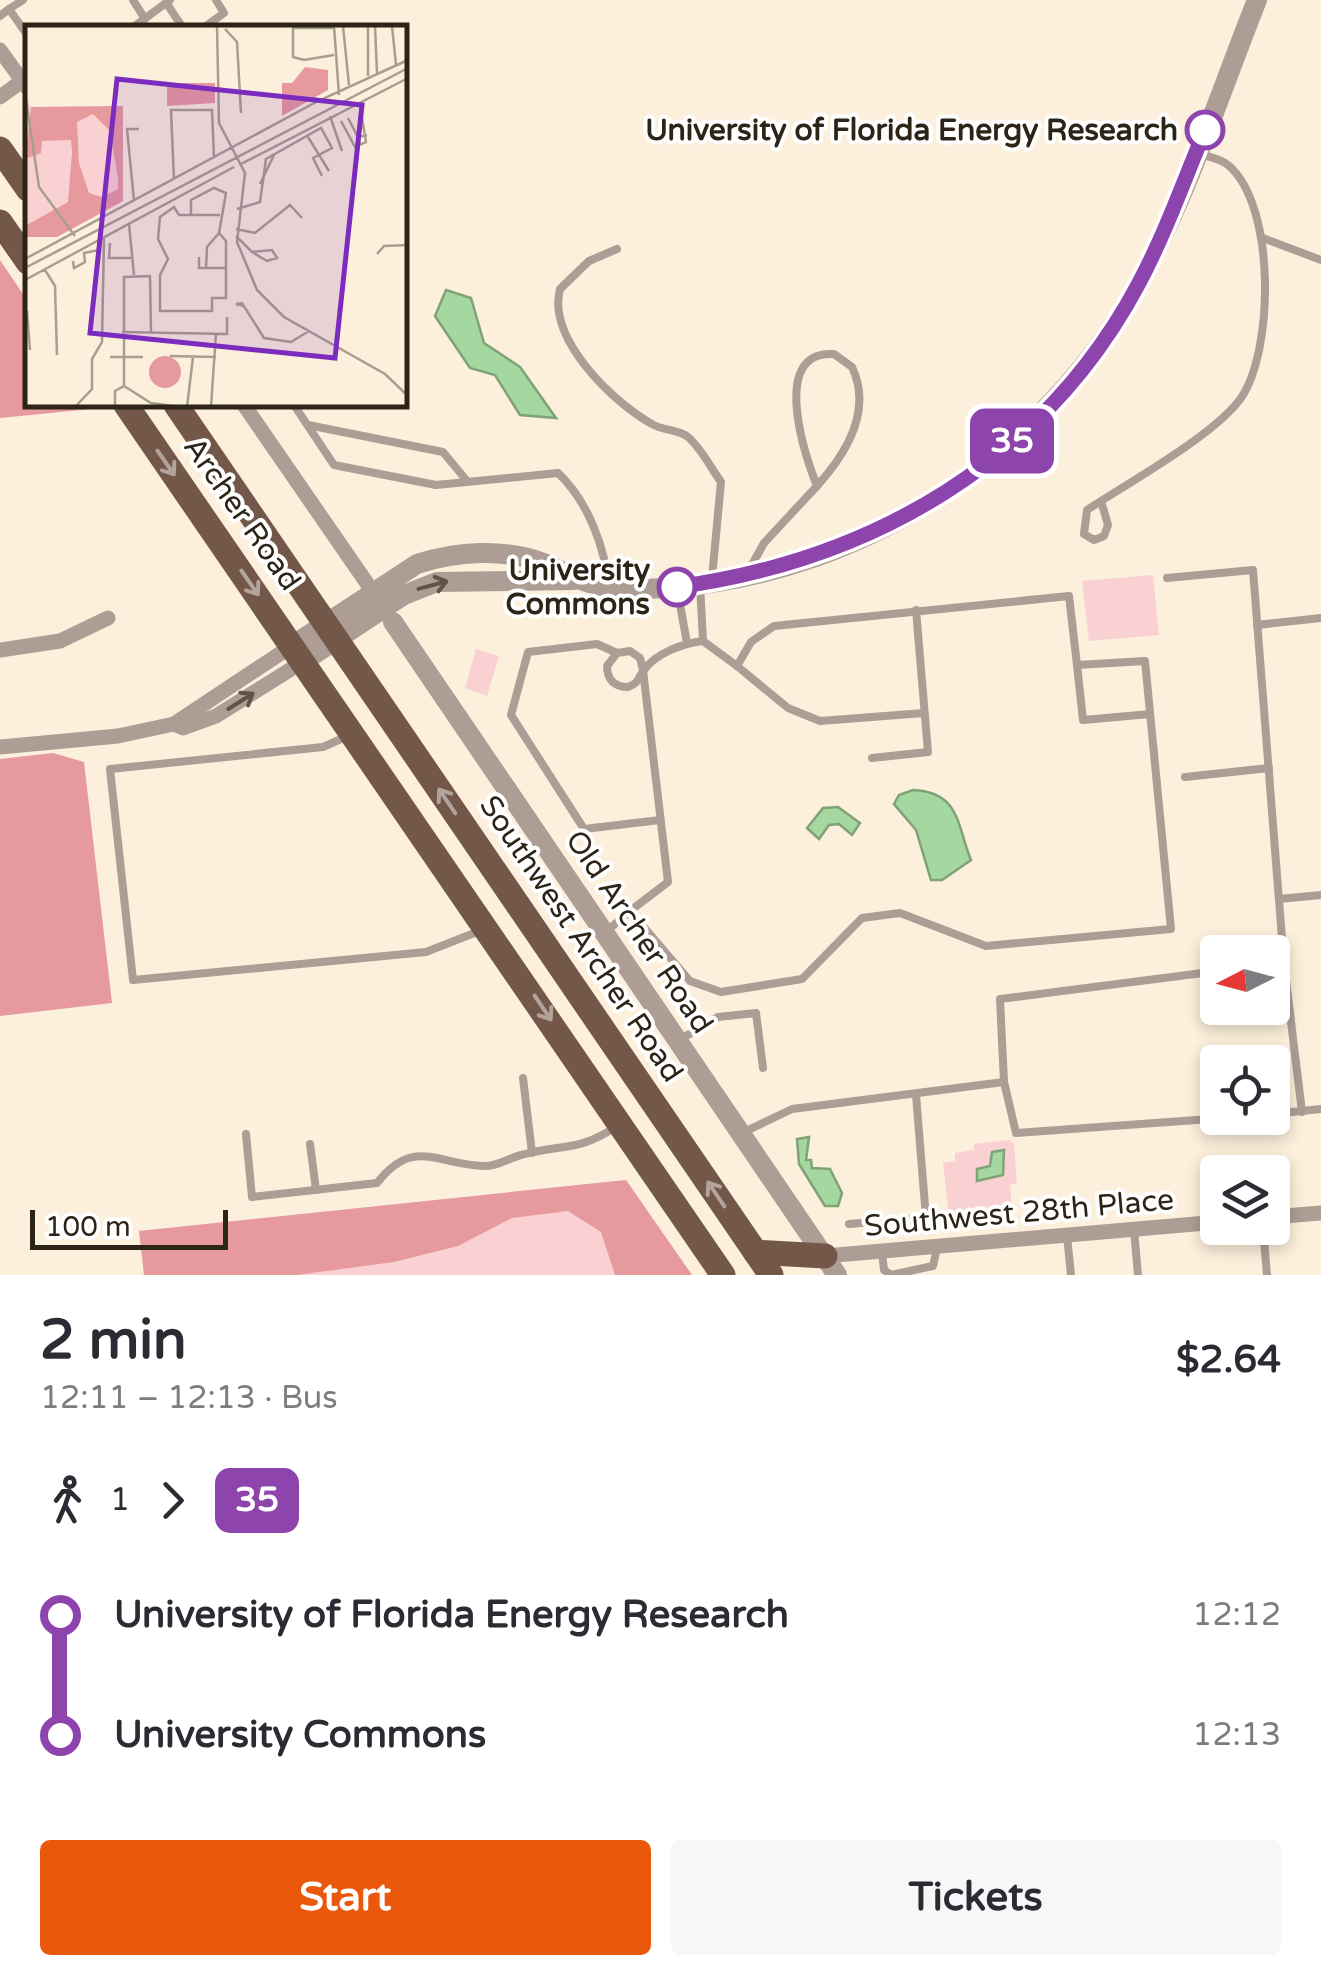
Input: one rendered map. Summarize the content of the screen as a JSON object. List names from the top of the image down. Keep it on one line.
{"streets":{"main road":["Archer Road","Southwest Archer Road"],"street":["Old Archer Road","Southwest 28th Place"]},"crossings":[["Archer Road","Southwest Archer Road"],["Old Archer Road","Southwest 28th Place"]],"places":["University of Florida Energy Research","University Commons"],"lines":["bus line 35"],"scale_bar":"100 m","north":"left","page":{"on_map":"35","scale":"100 m","heading":["2 min","12:11 – 12:13 · Bus","$2.64"],"legs":["1","35"],"list":[{"name":"University of Florida Energy Research","value":"12:12"},{"name":"University Commons","value":"12:13"}],"buttons":["Start","Tickets"]}}
